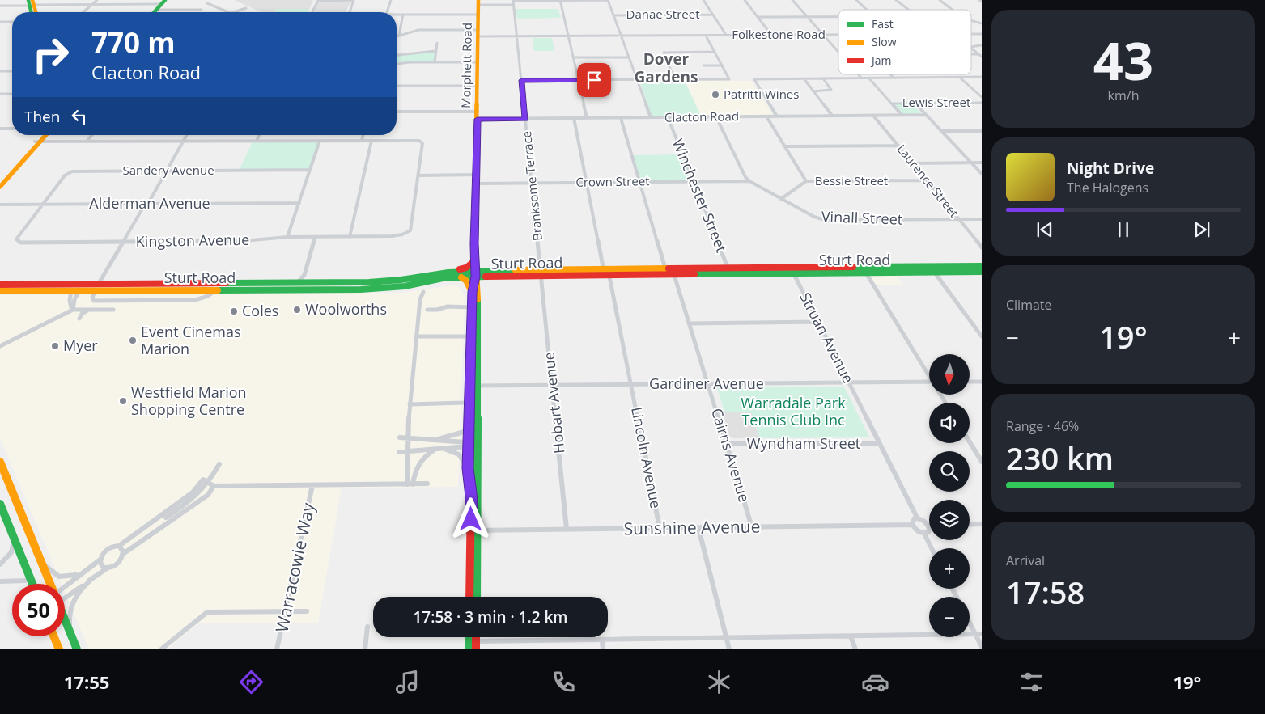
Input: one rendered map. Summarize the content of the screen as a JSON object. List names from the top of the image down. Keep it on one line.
{"streets":{"main road":["Morphett Road","Sturt Road"],"street":["Danae Street","Folkestone Road","Lewis Street","Clacton Road","Sandery Avenue","Bessie Street","Laurence Street","Crown Street","Branksome Terrace","Winchester Street","Alderman Avenue","Vinall Street","Kingston Avenue","Struan Avenue","Gardiner Avenue","Hobart Avenue","Wyndham Street","Cairns Avenue","Lincoln Avenue","Sunshine Avenue","Warracowie Way"]},"crossings":[["Folkestone Road","Morphett Road"],["Folkestone Road","Branksome Terrace"],["Morphett Road","Clacton Road"],["Morphett Road","Crown Street"],["Morphett Road","Sturt Road"],["Morphett Road","Gardiner Avenue"],["Morphett Road","Sunshine Avenue"],["Clacton Road","Laurence Street"],["Clacton Road","Branksome Terrace"],["Clacton Road","Winchester Street"],["Clacton Road","Lincoln Avenue"],["Sandery Avenue","Alderman Avenue"],["Sandery Avenue","Kingston Avenue"],["Bessie Street","Laurence Street"],["Bessie Street","Vinall Street"],["Laurence Street","Vinall Street"],["Crown Street","Branksome Terrace"],["Crown Street","Winchester Street"],["Crown Street","Vinall Street"],["Crown Street","Lincoln Avenue"],["Branksome Terrace","Sturt Road"],["Branksome Terrace","Hobart Avenue"],["Winchester Street","Sturt Road"],["Alderman Avenue","Kingston Avenue"],["Sturt Road","Struan Avenue"],["Sturt Road","Hobart Avenue"],["Sturt Road","Cairns Avenue"],["Sturt Road","Lincoln Avenue"],["Struan Avenue","Gardiner Avenue"],["Struan Avenue","Wyndham Street"],["Struan Avenue","Sunshine Avenue"],["Gardiner Avenue","Hobart Avenue"],["Gardiner Avenue","Cairns Avenue"],["Gardiner Avenue","Lincoln Avenue"],["Hobart Avenue","Sunshine Avenue"],["Wyndham Street","Cairns Avenue"],["Cairns Avenue","Sunshine Avenue"],["Lincoln Avenue","Sunshine Avenue"]],"districts":["Dover Gardens"],"parks":["Warradale Park Tennis Club Inc"],"places":["Patritti Wines","Woolworths","Coles","Event Cinemas Marion","Myer","Westfield Marion Shopping Centre"],"legend":["Fast","Slow","Jam"],"north":"bottom","page":{"tile":[["43","km/h"],"Climate",["Range · 46%","230 km"],["Arrival","17:58"]],"turn":["770 m","Clacton Road"],"then":"Then","song":["Night Drive","The Halogens"],"heat":["−","19°","+"],"map_buttons":["+","−"],"limit":"50","trip":"17:58 · 3 min · 1.2 km","tabs":["17:55","19°"]}}
